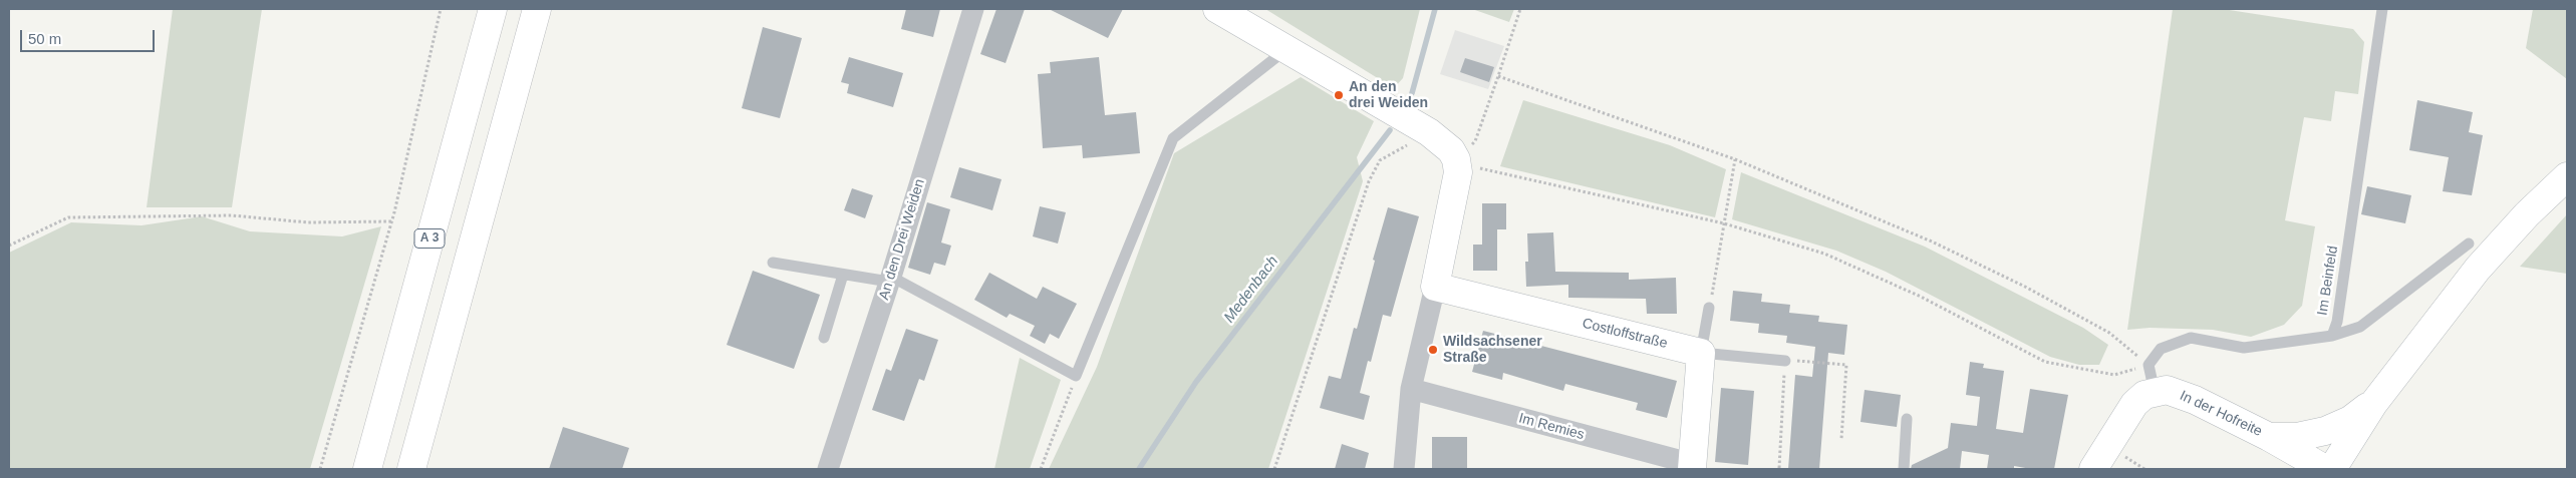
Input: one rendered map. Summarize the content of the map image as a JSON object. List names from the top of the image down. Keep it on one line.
{"streets":{"main road":["A 3","Costloffstraße","In der Hofreite"],"street":["An den Drei Weiden","Im Remies"],"lane":["Im Beinfeld"]},"water":["Medenbach"],"places":["An den drei Weiden","Wildsachsener Straße"],"scale_bar":"50 m"}
